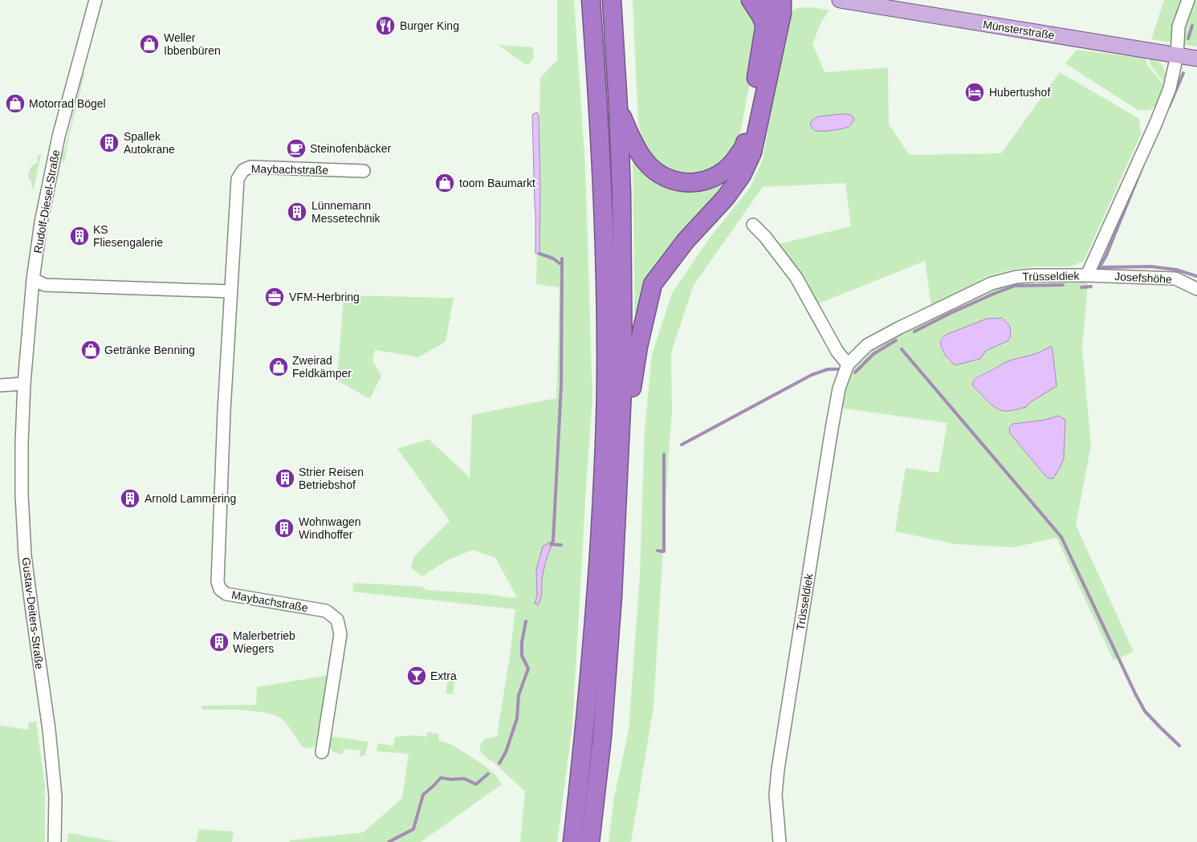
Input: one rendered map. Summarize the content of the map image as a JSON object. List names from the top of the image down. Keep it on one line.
{"streets":{"main road":["Münsterstraße"],"street":["Maybachstraße","Rudolf-Diesel-Straße","Trüsseldiek","Josefshöhe","Gustav-Deiters-Straße"]},"crossings":[["Münsterstraße","Trüsseldiek"],["Rudolf-Diesel-Straße","Gustav-Deiters-Straße"],["Trüsseldiek","Josefshöhe"]],"places":{"restaurant":["Burger King"],"shop":["Weller Ibbenbüren","Motorrad Bögel","toom Baumarkt","Getränke Benning","Zweirad Feldkämper"],"hotel":["Hubertushof"],"building":["Spallek Autokrane","Lünnemann Messetechnik","KS Fliesengalerie","Strier Reisen Betriebshof","Arnold Lammering","Wohnwagen Windhoffer","Malerbetrieb Wiegers"],"cafe":["Steinofenbäcker"],"office":["VFM-Herbring"],"bar":["Extra"]}}
